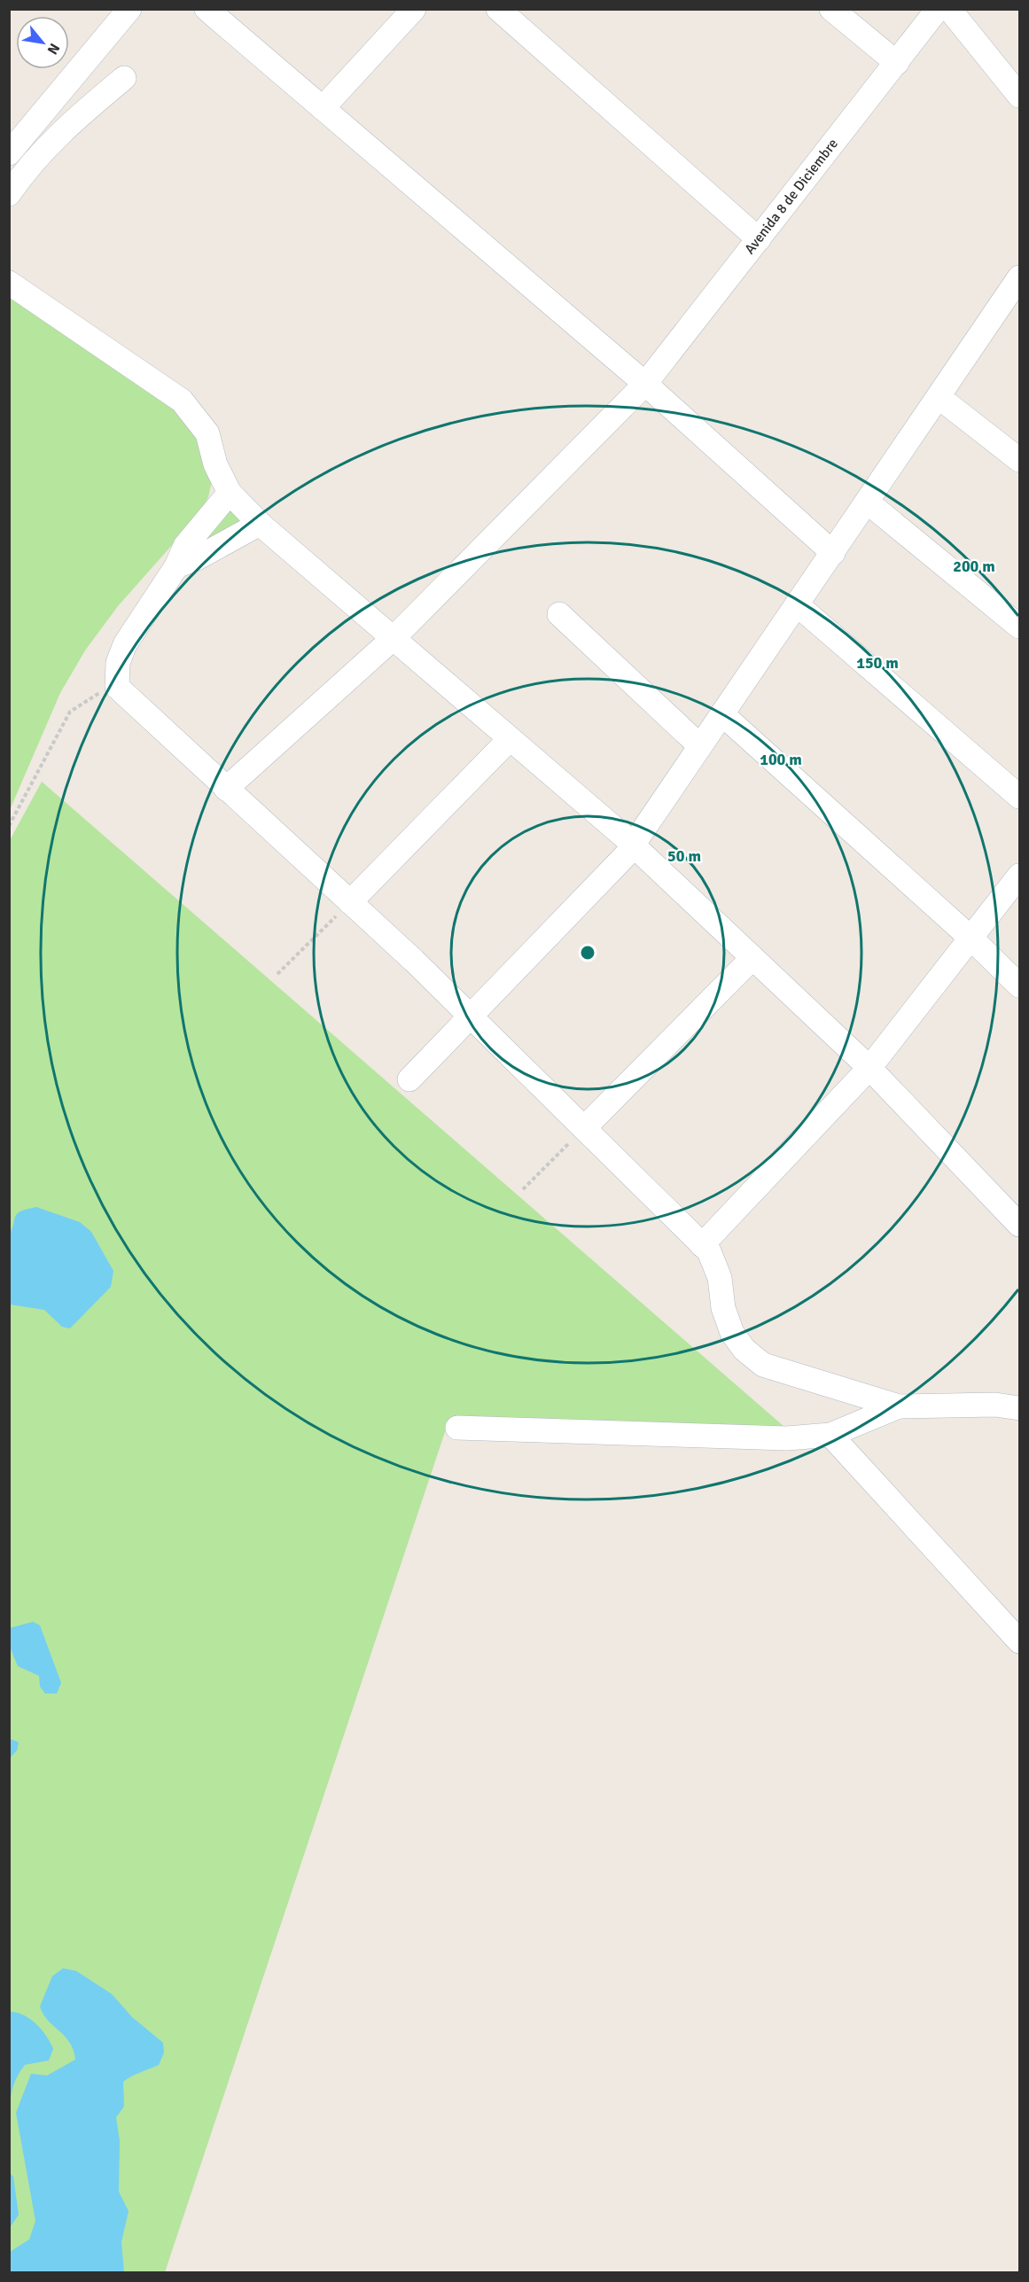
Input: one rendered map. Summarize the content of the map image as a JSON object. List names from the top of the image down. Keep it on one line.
{"streets":{"street":["Avenida 8 de Diciembre"]},"north":"bottom right","rings":["200 m","150 m","100 m","50 m"]}
